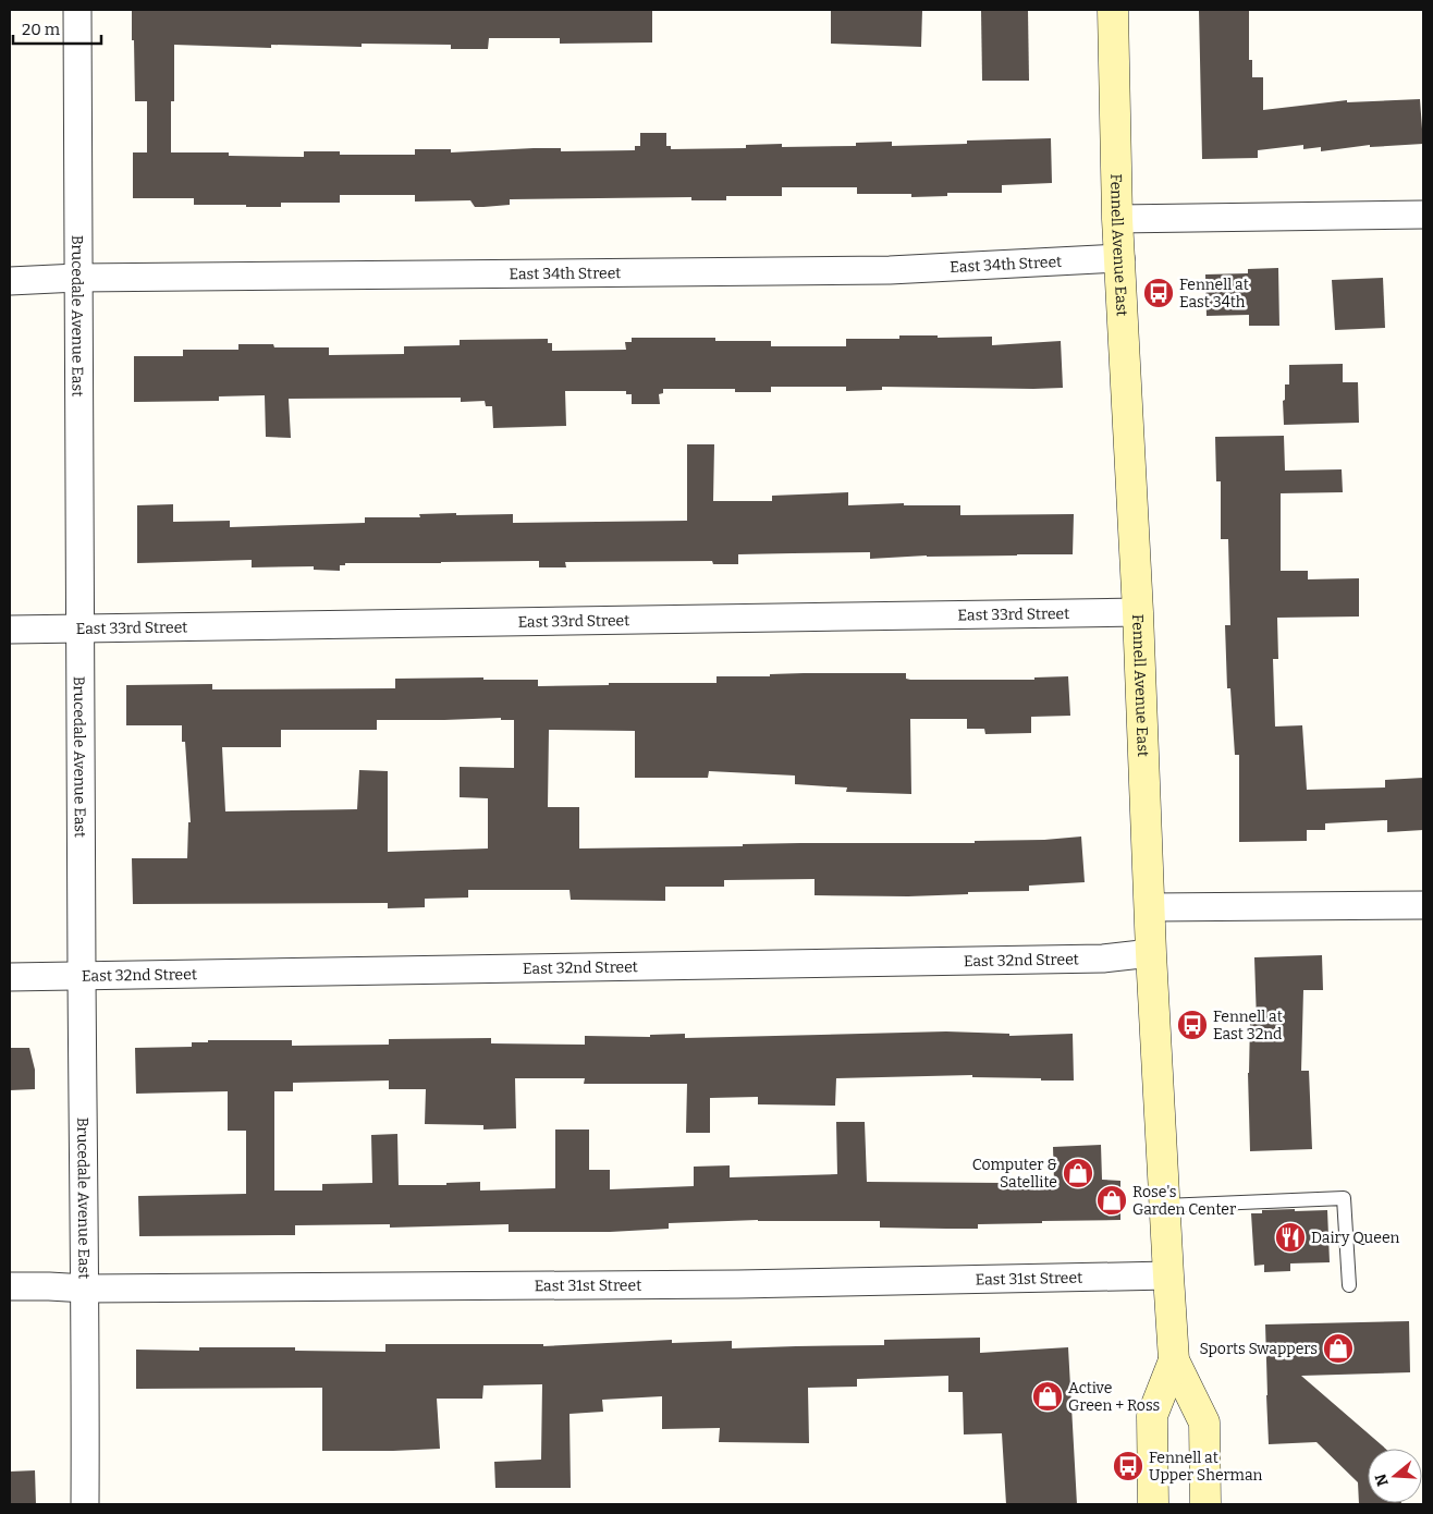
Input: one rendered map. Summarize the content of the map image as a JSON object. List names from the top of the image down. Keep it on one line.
{"streets":{"main road":["Fennell Avenue East"],"street":["East 34th Street","Brucedale Avenue East","East 33rd Street","East 32nd Street","East 31st Street"]},"crossings":[["Fennell Avenue East","East 34th Street"],["Fennell Avenue East","East 33rd Street"],["Fennell Avenue East","East 32nd Street"],["Fennell Avenue East","East 31st Street"],["East 34th Street","Brucedale Avenue East"],["Brucedale Avenue East","East 33rd Street"],["Brucedale Avenue East","East 32nd Street"],["Brucedale Avenue East","East 31st Street"]],"places":{"bus stop":["Fennell at East 34th","Fennell at East 32nd","Fennell at Upper Sherman"],"shop":["Computer & Satellite","Rose's Garden Center","Sports Swappers","Active Green + Ross"],"restaurant":["Dairy Queen"]},"scale_bar":"20 m","north":"left"}
